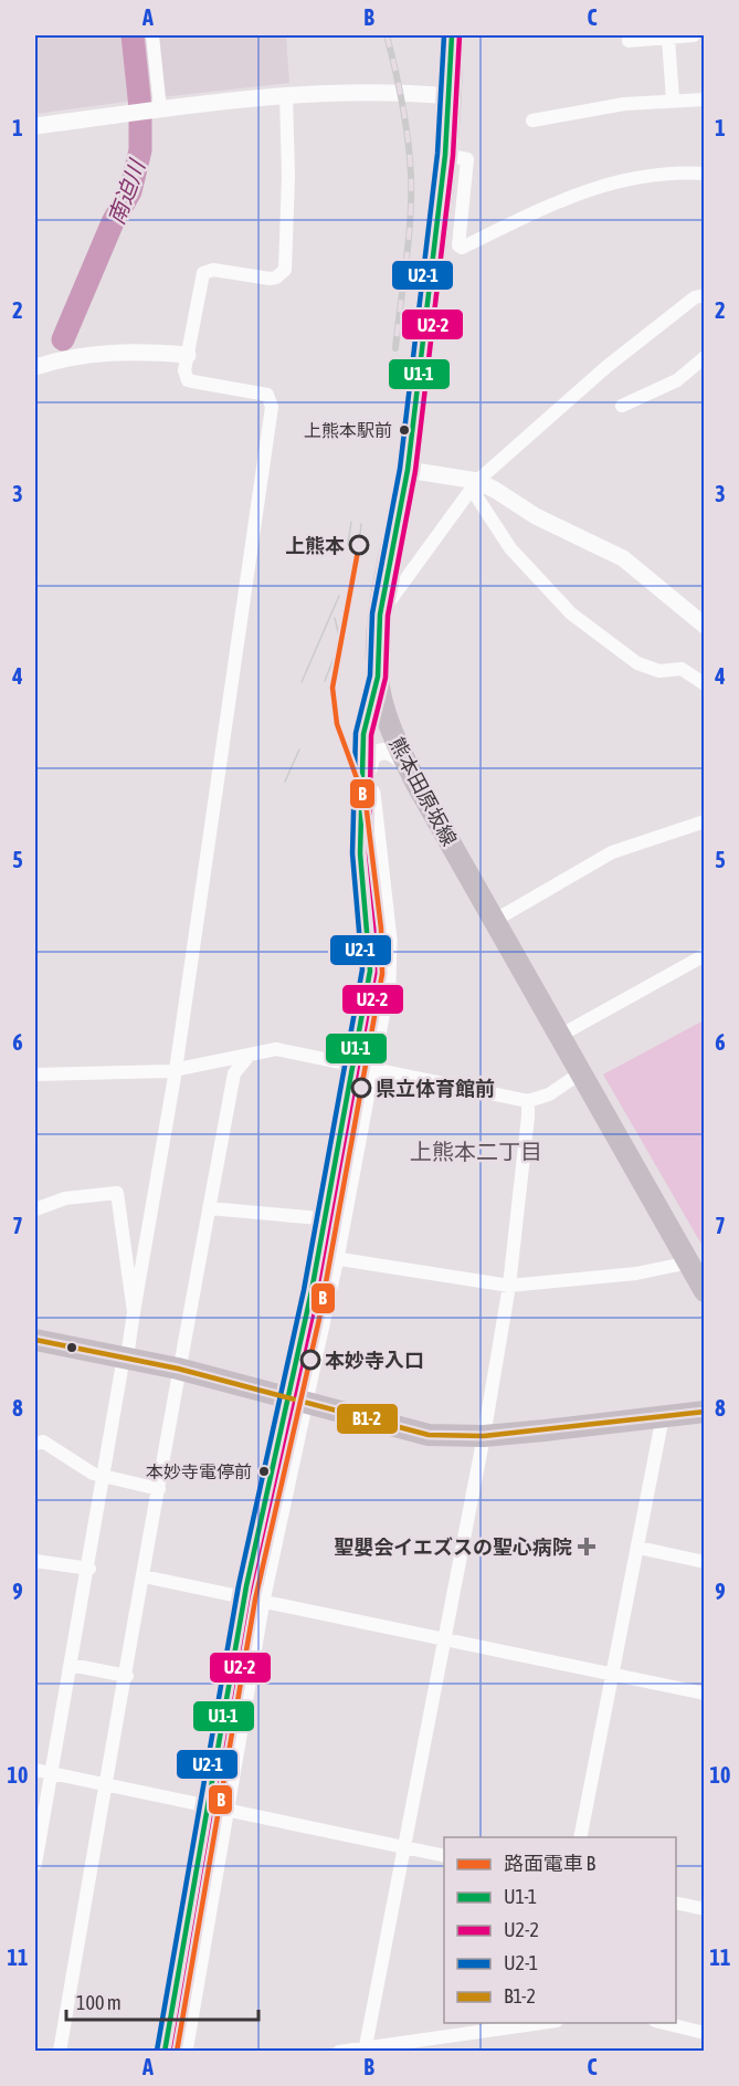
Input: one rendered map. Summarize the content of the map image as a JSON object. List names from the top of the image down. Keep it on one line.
{"streets":{"main road":["熊本田原坂線"]},"districts":["上熊本二丁目"],"water":["南迫川"],"places":{"other":["上熊本駅前","上熊本","県立体育館前","本妙寺入口","本妙寺電停前"],"health":["聖嬰会イエズスの聖心病院"]},"lines":["transit line U1-1","transit line U2-2","transit line U2-1","tram line B","transit line B1-2"],"legend":["路面電車 B","U1-1","U2-2","U2-1","B1-2"],"scale_bar":"100 m","grid":{"columns":["A","B","C"],"rows":["1","2","3","4","5","6","7","8","9","10","11"]}}
